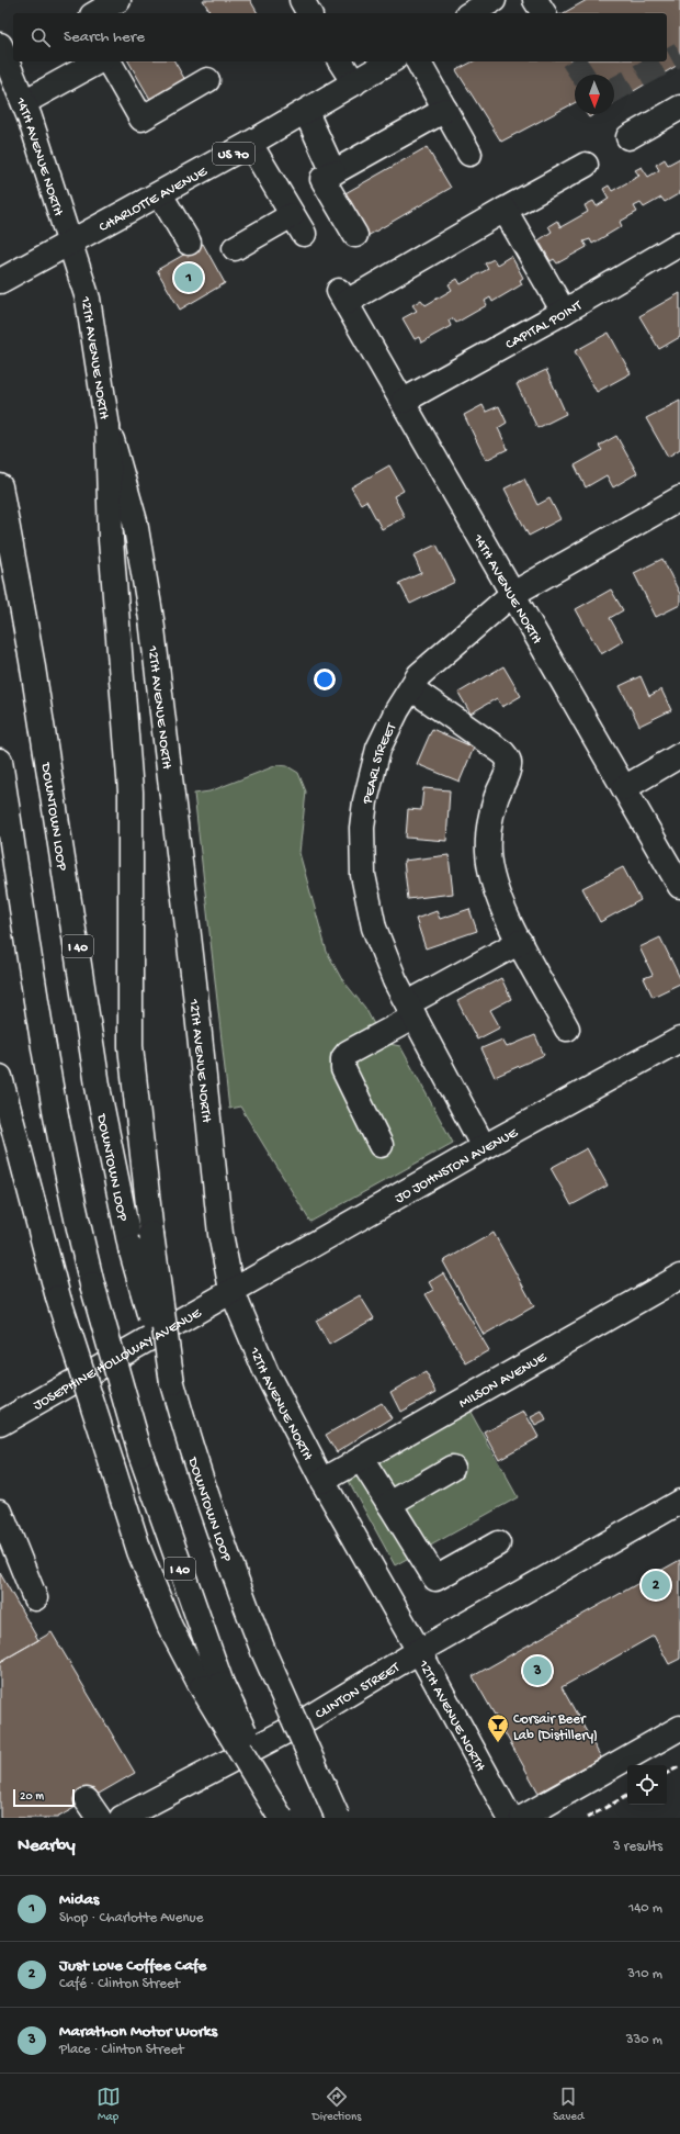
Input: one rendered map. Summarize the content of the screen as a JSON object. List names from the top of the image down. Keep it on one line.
{"streets":{"main road":["US 70","14TH AVENUE NORTH","CHARLOTTE AVENUE","CAPITAL POINT","12TH AVENUE NORTH","PEARL STREET","DOWNTOWN LOOP","I 40","JO JOHNSTON AVENUE","JOSEPHINE HOLLOWAY AVENUE","MILSON AVENUE","CLINTON STREET"]},"crossings":[["14TH AVENUE NORTH","CHARLOTTE AVENUE"],["14TH AVENUE NORTH","CAPITAL POINT"],["14TH AVENUE NORTH","12TH AVENUE NORTH"],["14TH AVENUE NORTH","PEARL STREET"],["CHARLOTTE AVENUE","12TH AVENUE NORTH"],["12TH AVENUE NORTH","JO JOHNSTON AVENUE"],["12TH AVENUE NORTH","JOSEPHINE HOLLOWAY AVENUE"],["12TH AVENUE NORTH","MILSON AVENUE"],["12TH AVENUE NORTH","CLINTON STREET"],["PEARL STREET","JO JOHNSTON AVENUE"],["JO JOHNSTON AVENUE","JOSEPHINE HOLLOWAY AVENUE"]],"places":{"bar":["Corsair Beer Lab (Distillery)"]},"scale_bar":"20 m","north":"bottom","page":{"search":"Search here","pins":["1","2","3"],"scale":"20 m","heading":["Nearby","3 results"],"list":[{"mark":"1","name":"Midas","note":"Shop · Charlotte Avenue","value":"140 m"},{"mark":"2","name":"Just Love Coffee Cafe","note":"Café · Clinton Street","value":"310 m"},{"mark":"3","name":"Marathon Motor Works","note":"Place · Clinton Street","value":"330 m"}],"nav":["Map","Directions","Saved"]}}
